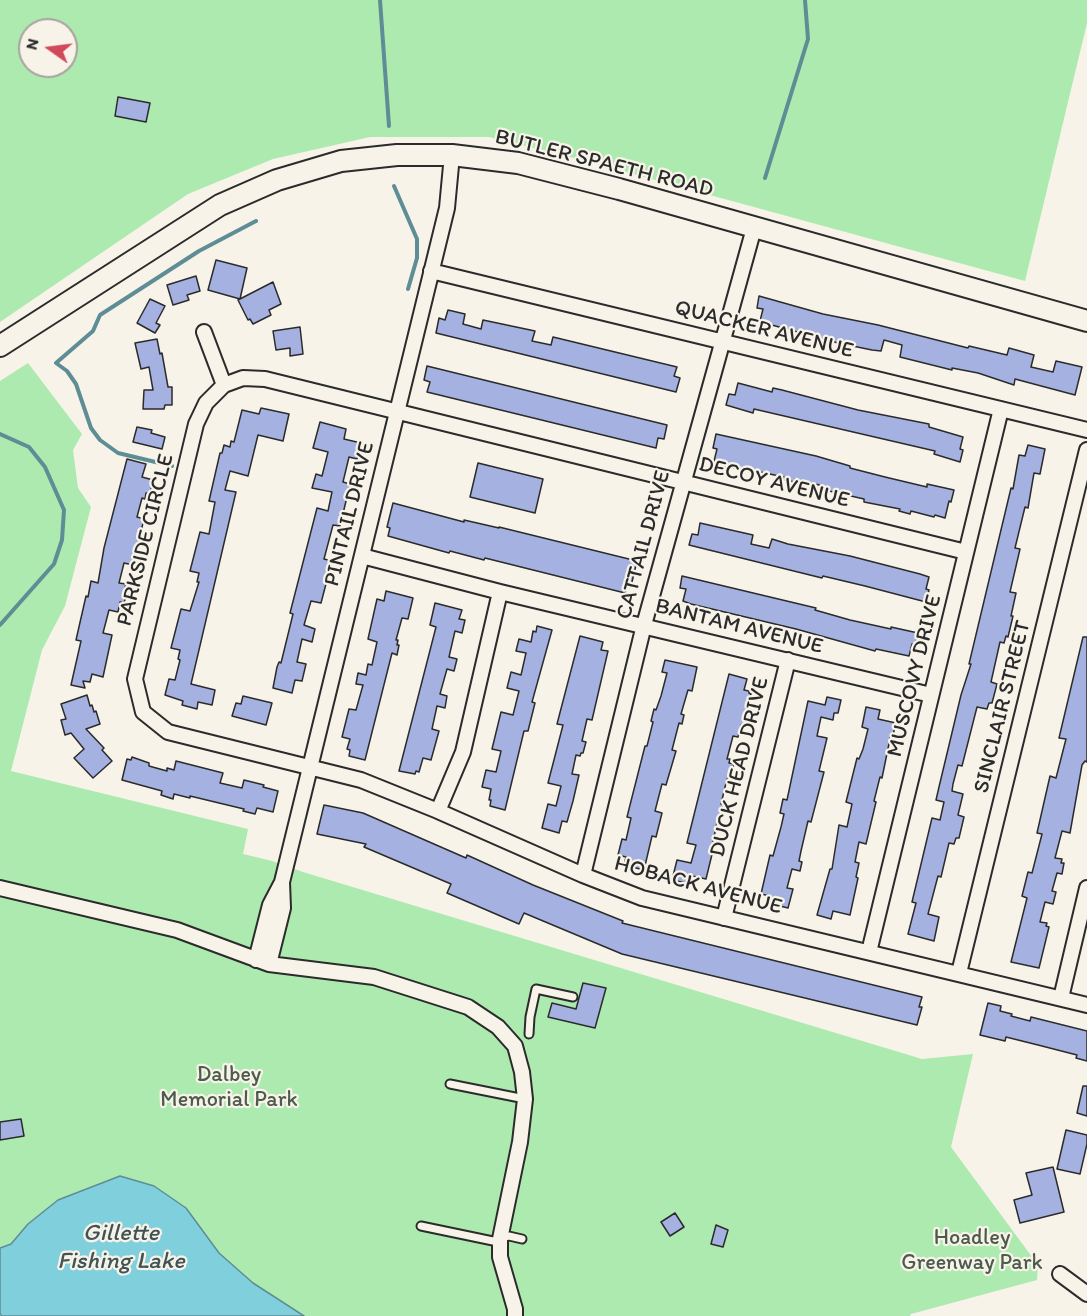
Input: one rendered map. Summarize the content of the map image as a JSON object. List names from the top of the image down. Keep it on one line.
{"streets":{"main road":["BUTLER SPAETH ROAD"],"street":["QUACKER AVENUE","DECOY AVENUE","PINTAIL DRIVE","PARKSIDE CIRCLE","CATTAIL DRIVE","BANTAM AVENUE","MUSCOVY DRIVE","SINCLAIR STREET","DUCK HEAD DRIVE","HOBACK AVENUE"]},"crossings":[["BUTLER SPAETH ROAD","PINTAIL DRIVE"],["BUTLER SPAETH ROAD","CATTAIL DRIVE"],["QUACKER AVENUE","PINTAIL DRIVE"],["QUACKER AVENUE","CATTAIL DRIVE"],["QUACKER AVENUE","MUSCOVY DRIVE"],["DECOY AVENUE","PINTAIL DRIVE"],["DECOY AVENUE","CATTAIL DRIVE"],["DECOY AVENUE","MUSCOVY DRIVE"],["PINTAIL DRIVE","PARKSIDE CIRCLE"],["PINTAIL DRIVE","BANTAM AVENUE"],["PINTAIL DRIVE","HOBACK AVENUE"],["PARKSIDE CIRCLE","HOBACK AVENUE"],["CATTAIL DRIVE","BANTAM AVENUE"],["CATTAIL DRIVE","HOBACK AVENUE"],["BANTAM AVENUE","MUSCOVY DRIVE"],["BANTAM AVENUE","DUCK HEAD DRIVE"],["MUSCOVY DRIVE","HOBACK AVENUE"],["SINCLAIR STREET","HOBACK AVENUE"],["DUCK HEAD DRIVE","HOBACK AVENUE"]],"water":["Gillette Fishing Lake"],"parks":["Dalbey Memorial Park","Hoadley Greenway Park"],"north":"left"}
